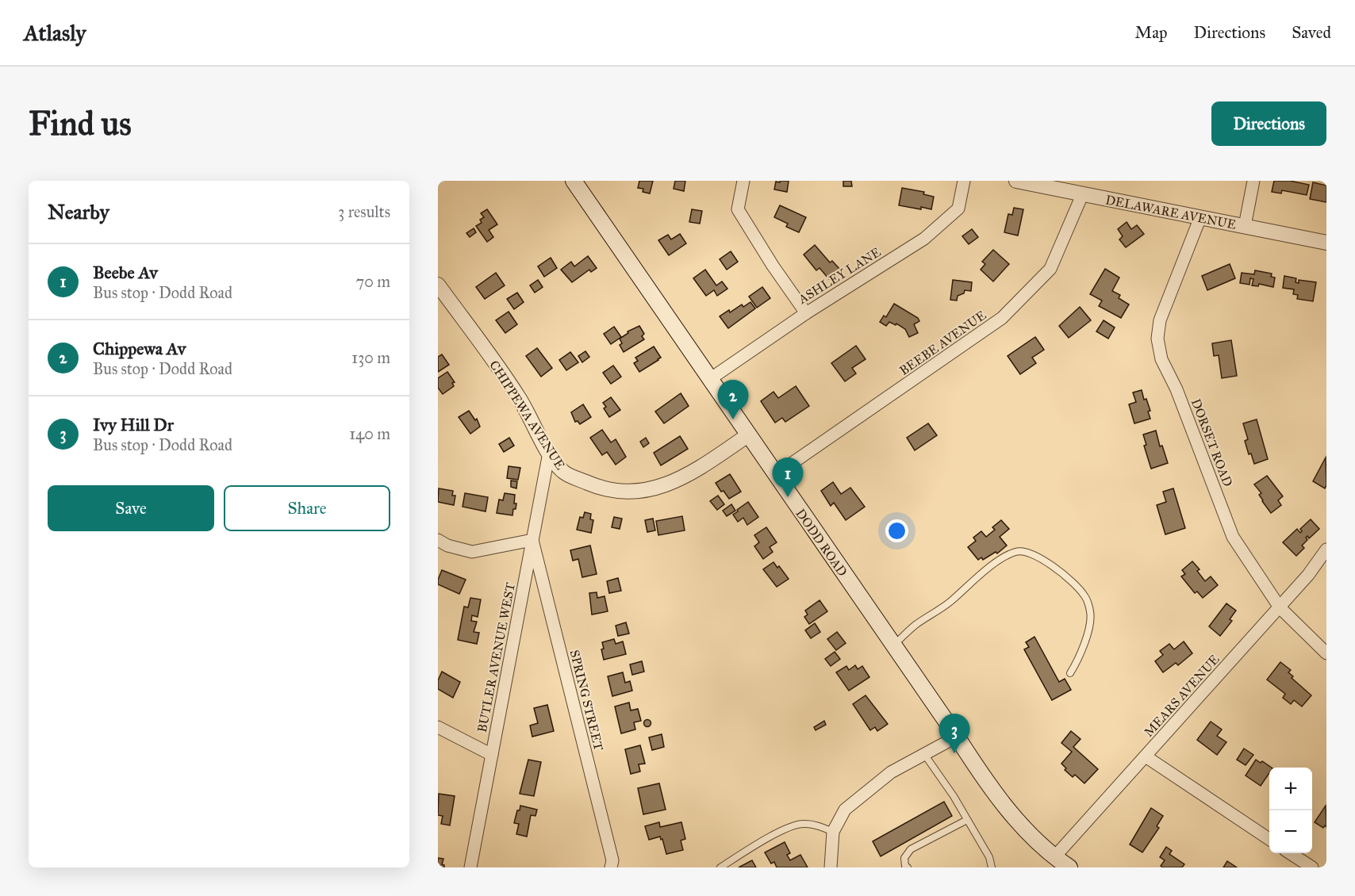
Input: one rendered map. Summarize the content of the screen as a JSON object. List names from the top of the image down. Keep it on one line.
{"streets":{"main road":["DODD ROAD"],"street":["DELAWARE AVENUE","ASHLEY LANE","BEEBE AVENUE","CHIPPEWA AVENUE","DORSET ROAD","BUTLER AVENUE WEST","MEARS AVENUE","SPRING STREET"]},"crossings":[["DELAWARE AVENUE","BEEBE AVENUE"],["DELAWARE AVENUE","DORSET ROAD"],["ASHLEY LANE","DODD ROAD"],["BEEBE AVENUE","DODD ROAD"],["CHIPPEWA AVENUE","DODD ROAD"],["CHIPPEWA AVENUE","BUTLER AVENUE WEST"],["DORSET ROAD","MEARS AVENUE"],["DODD ROAD","MEARS AVENUE"],["BUTLER AVENUE WEST","SPRING STREET"]],"page":{"header":"Atlasly","nav":["Map","Directions","Saved"],"buttons":["Directions",["Save","Share"]],"title":"Find us","heading":["Nearby","3 results"],"list":[{"mark":"1","name":"Beebe Av","note":"Bus stop · Dodd Road","value":"70 m"},{"mark":"2","name":"Chippewa Av","note":"Bus stop · Dodd Road","value":"130 m"},{"mark":"3","name":"Ivy Hill Dr","note":"Bus stop · Dodd Road","value":"140 m"}],"pins":["2","1","3"],"map_buttons":["+","−"]}}
